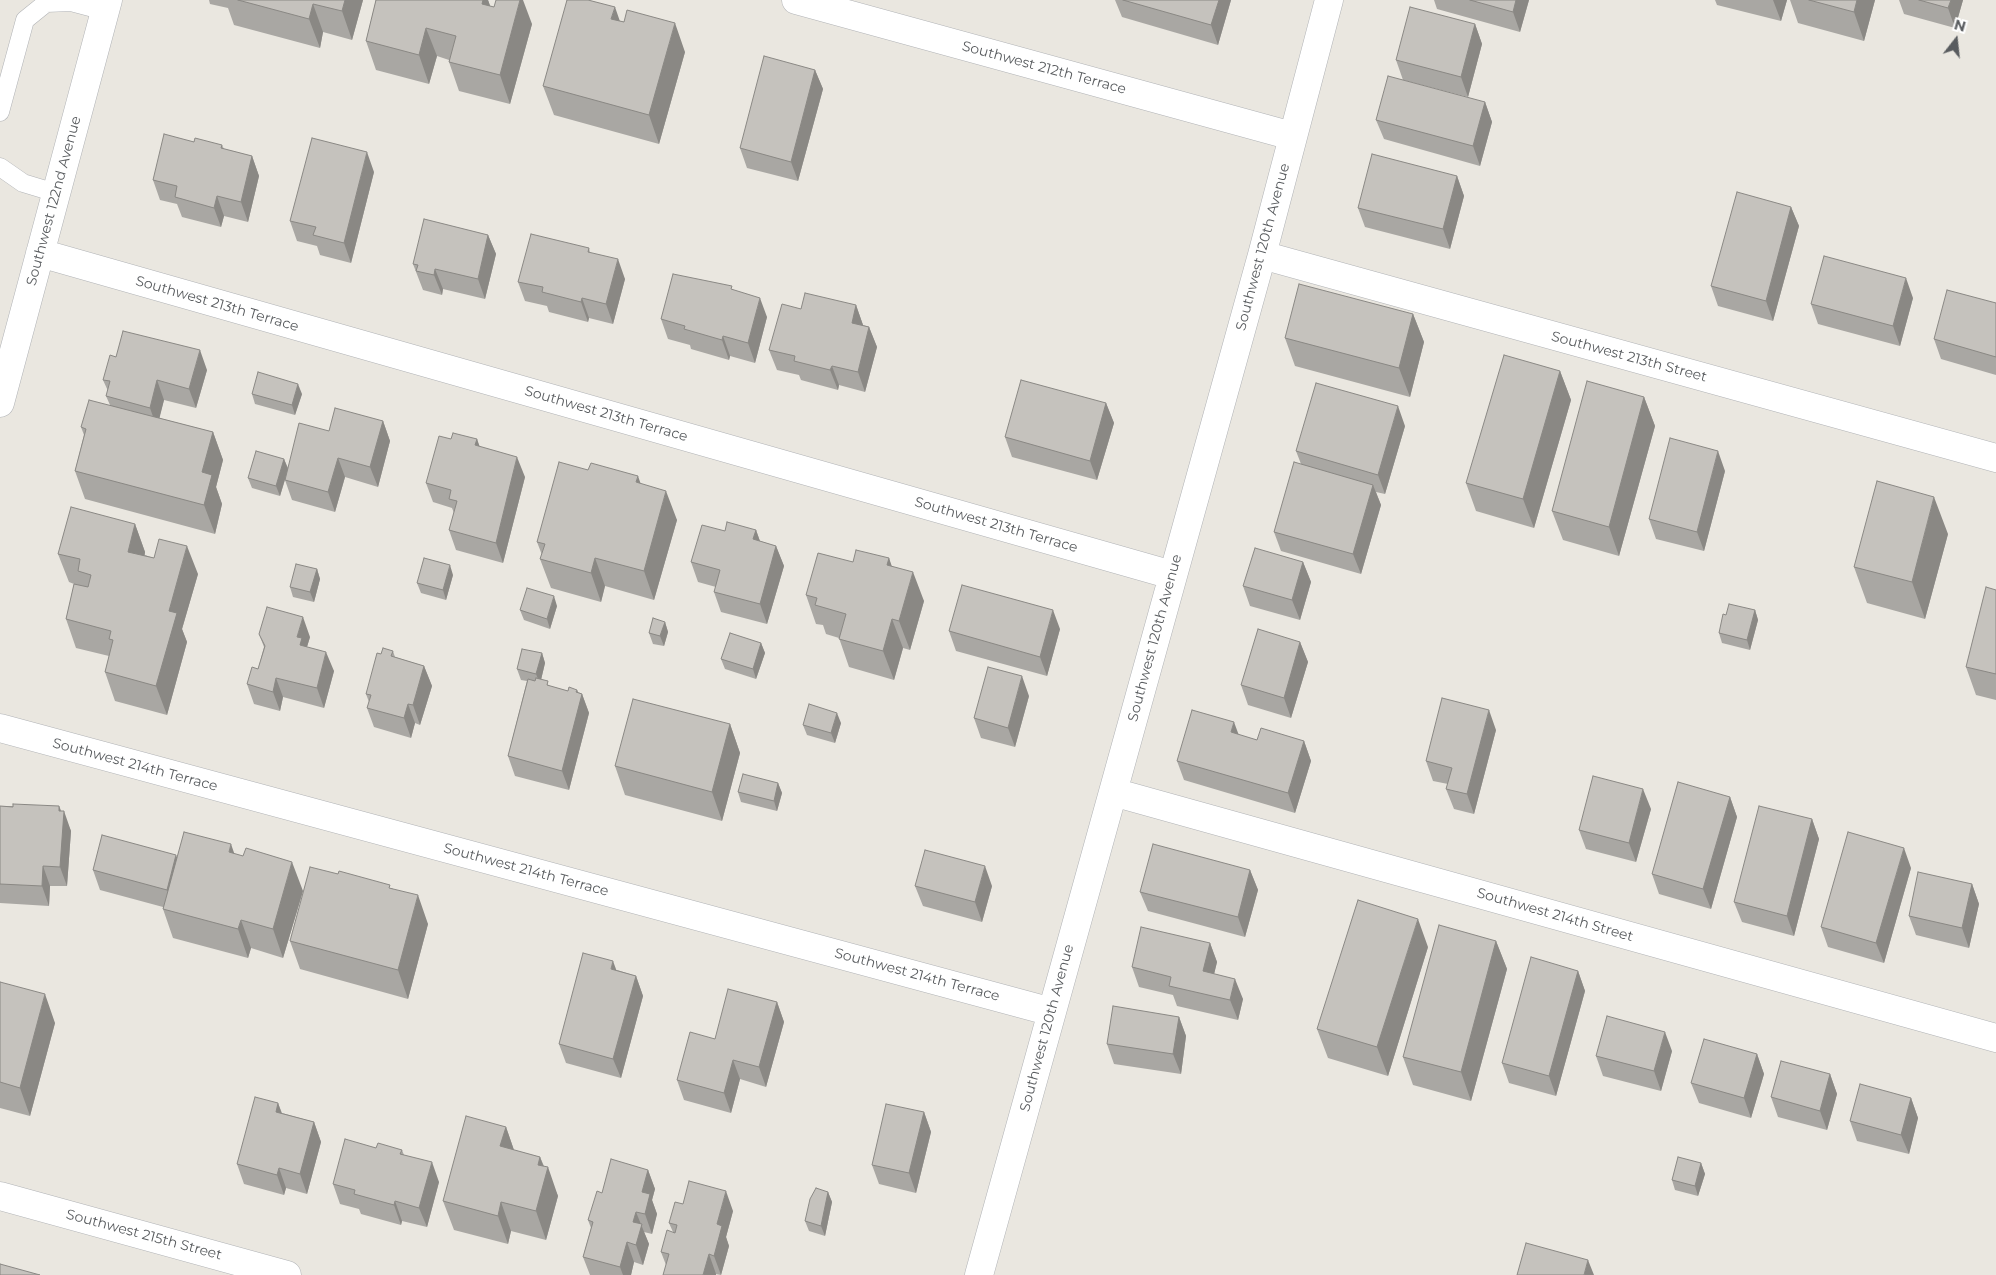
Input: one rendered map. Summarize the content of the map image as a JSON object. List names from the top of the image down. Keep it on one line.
{"streets":{"street":["Southwest 212th Terrace","Southwest 122nd Avenue","Southwest 120th Avenue","Southwest 213th Terrace","Southwest 213th Street","Southwest 214th Terrace","Southwest 214th Street","Southwest 215th Street"]},"crossings":[["Southwest 212th Terrace","Southwest 120th Avenue"],["Southwest 122nd Avenue","Southwest 213th Terrace"],["Southwest 120th Avenue","Southwest 213th Terrace"],["Southwest 120th Avenue","Southwest 213th Street"],["Southwest 120th Avenue","Southwest 214th Terrace"],["Southwest 120th Avenue","Southwest 214th Street"]],"north":"top"}
